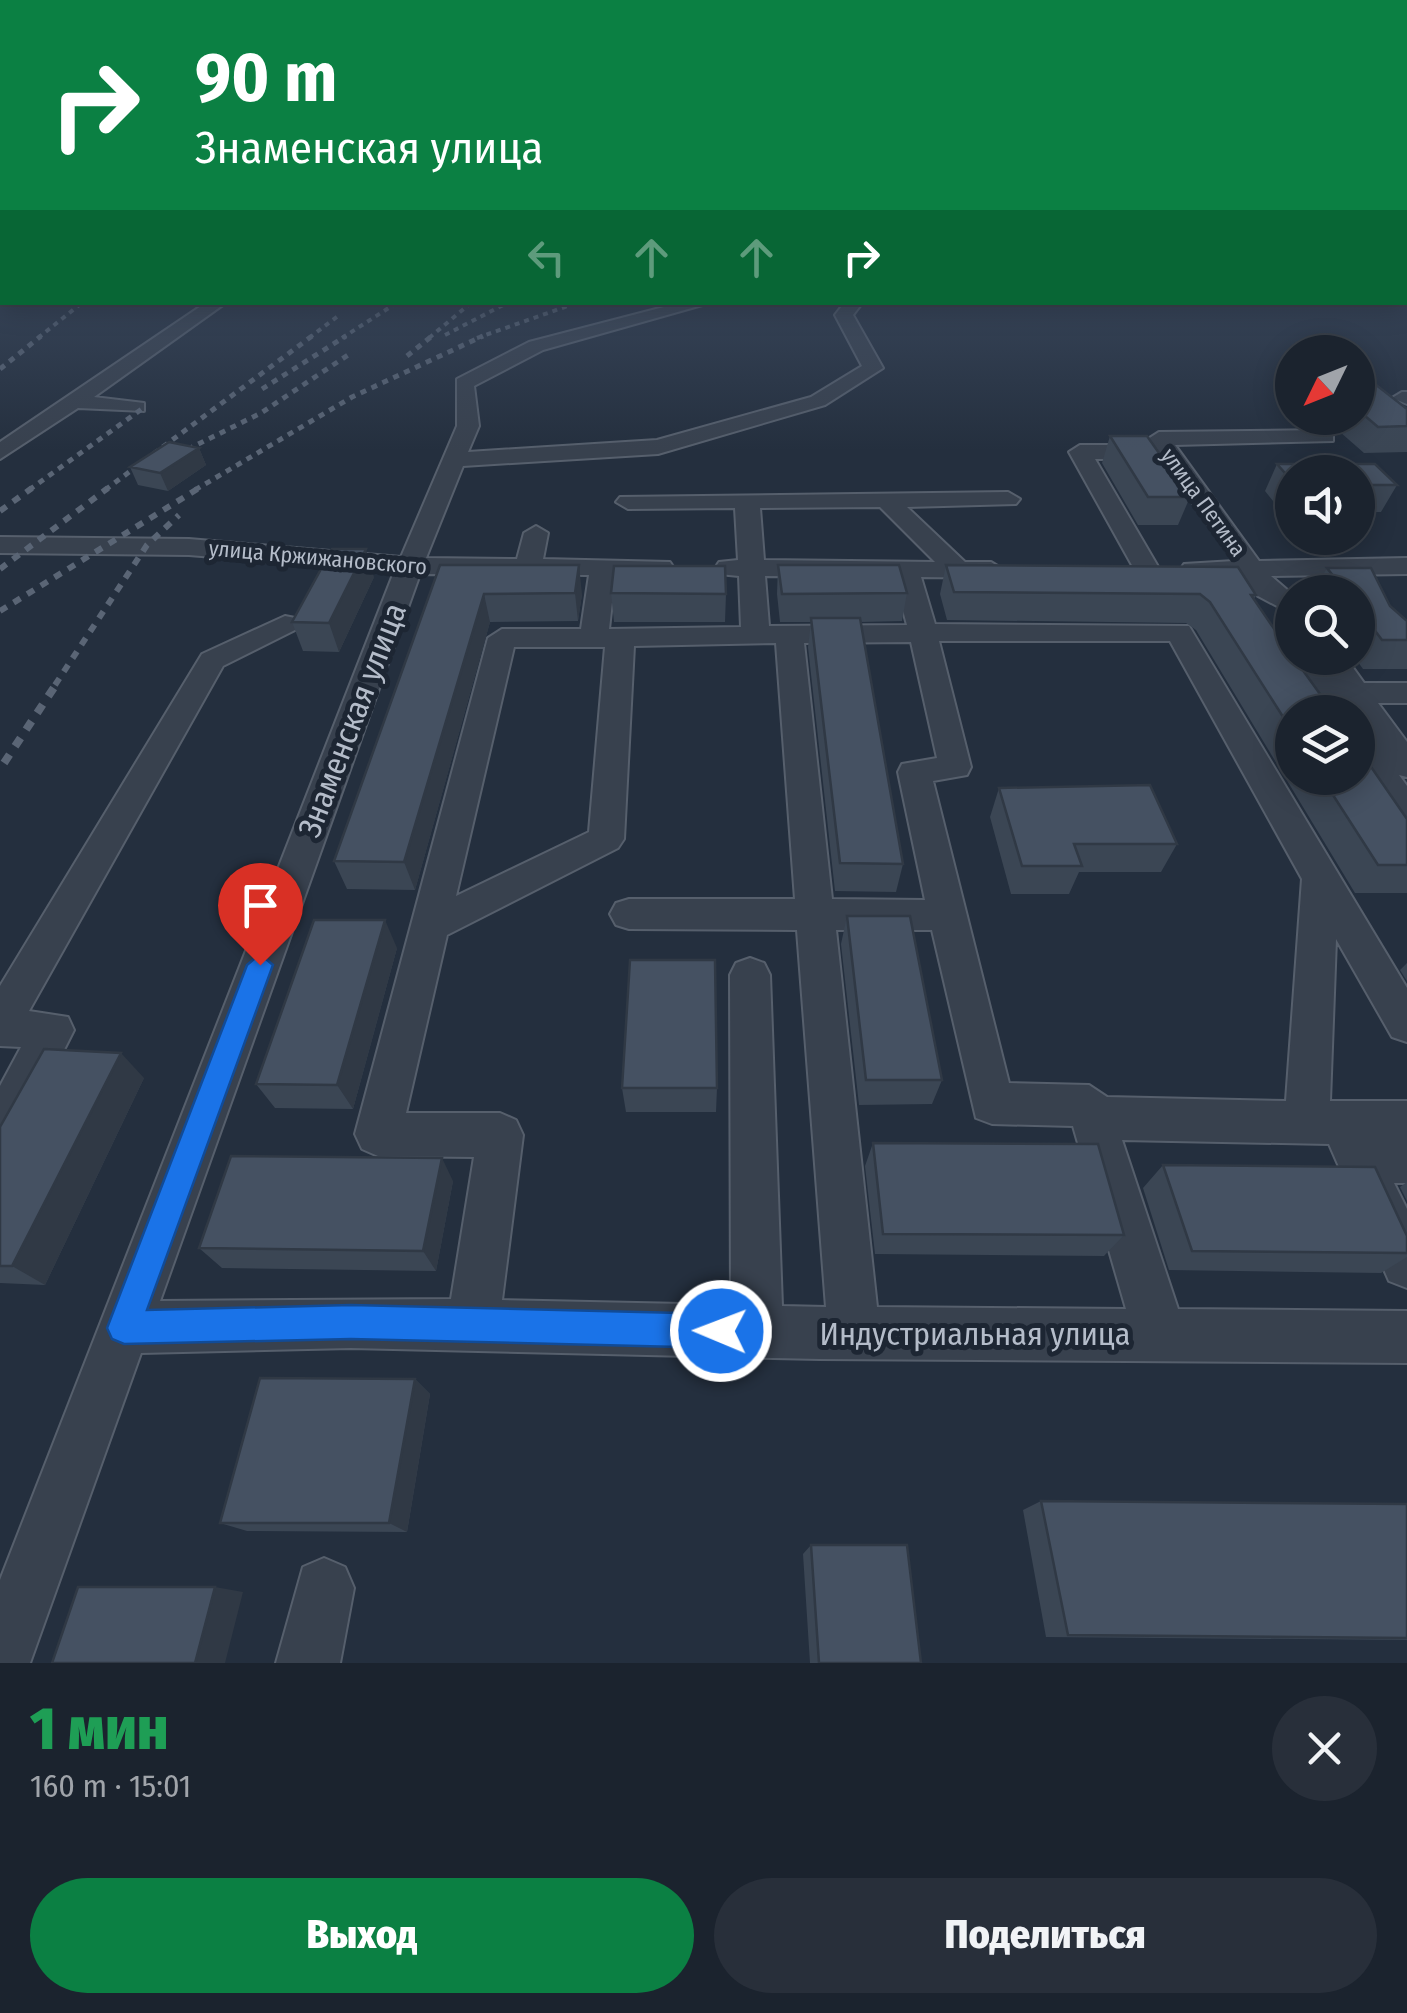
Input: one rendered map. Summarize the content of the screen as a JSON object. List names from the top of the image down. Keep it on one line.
{"streets":{"street":["улица Петина","улица Кржижановского","Знаменская улица","Индустриальная улица"]},"crossings":[["улица Кржижановского","Знаменская улица"],["Знаменская улица","Индустриальная улица"]],"north":"bottom left","page":{"turn":["90 m","Знаменская улица"],"heading":["1 мин","160 m · 15:01"],"buttons":["Выход","Поделиться"]}}
